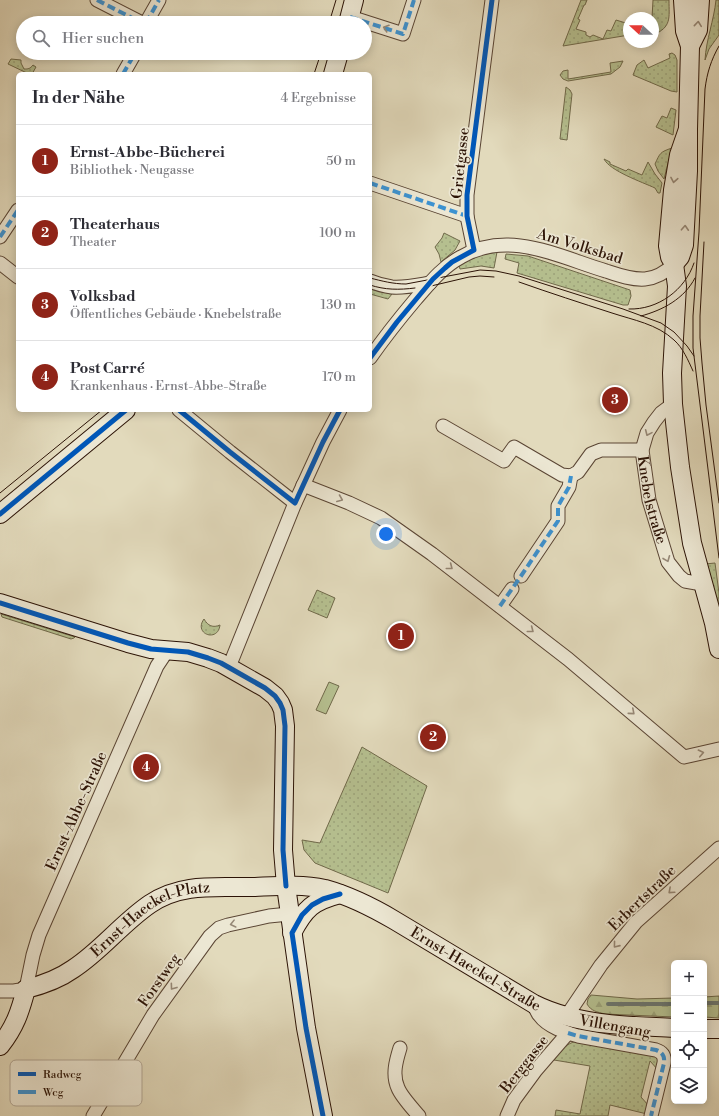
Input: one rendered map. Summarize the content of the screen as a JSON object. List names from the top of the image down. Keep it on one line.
{"streets":{"main road":["Knebelstraße","Ernst-Haeckel-Platz","Ernst-Haeckel-Straße"],"street":["Grietgasse","Am Volksbad","Ernst-Abbe-Straße","Erbertstraße","Forstweg","Villengang","Berggasse"]},"crossings":[["Grietgasse","Am Volksbad"],["Am Volksbad","Knebelstraße"],["Ernst-Abbe-Straße","Ernst-Haeckel-Platz"],["Erbertstraße","Ernst-Haeckel-Straße"],["Erbertstraße","Villengang"],["Erbertstraße","Berggasse"],["Ernst-Haeckel-Platz","Ernst-Haeckel-Straße"],["Ernst-Haeckel-Straße","Villengang"],["Ernst-Haeckel-Straße","Berggasse"],["Villengang","Berggasse"]],"one_way":["Erbertstraße","Forstweg"],"legend":["Radweg","Weg"],"north":"left","page":{"search":"Hier suchen","heading":["In der Nähe","4 Ergebnisse"],"list":[{"mark":"1","name":"Ernst-Abbe-Bücherei","note":"Bibliothek · Neugasse","value":"50 m"},{"mark":"2","name":"Theaterhaus","note":"Theater","value":"100 m"},{"mark":"3","name":"Volksbad","note":"Öffentliches Gebäude · Knebelstraße","value":"130 m"},{"mark":"4","name":"Post Carré","note":"Krankenhaus · Ernst-Abbe-Straße","value":"170 m"}],"pins":["3","1","2","4"],"map_buttons":["+","−"]}}
